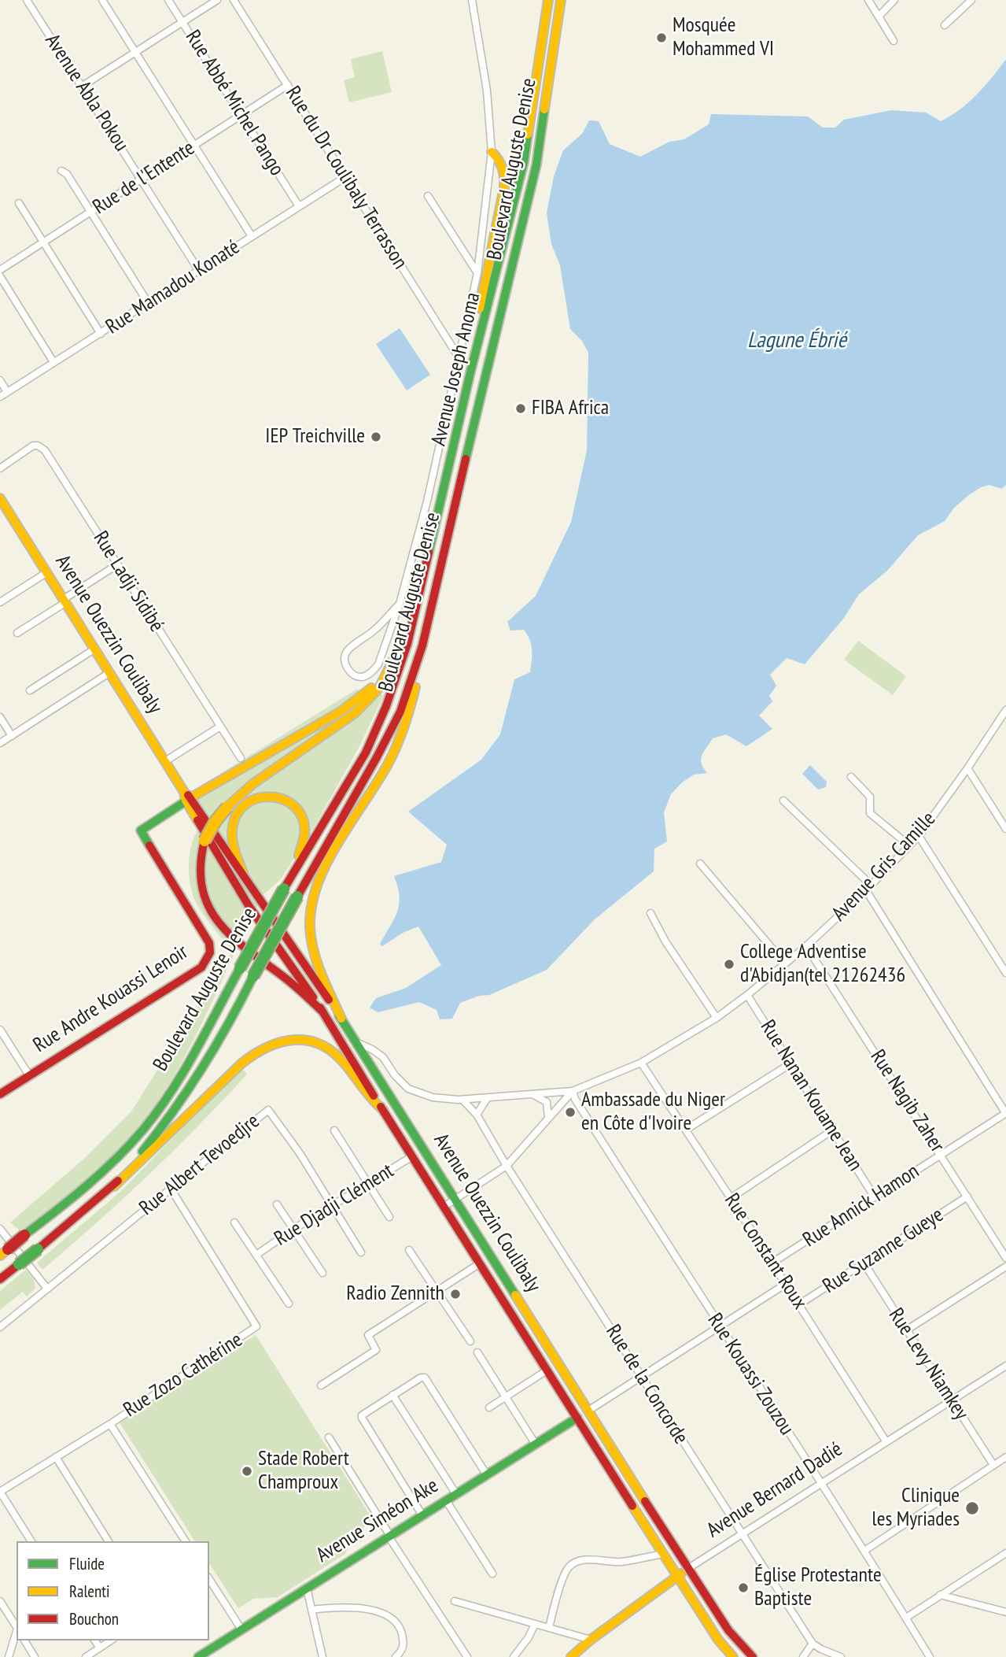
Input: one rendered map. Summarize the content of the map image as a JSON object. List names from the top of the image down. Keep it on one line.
{"streets":{"main road":["Boulevard Auguste Denise","Avenue Ouezzin Coulibaly","Rue Andre Kouassi Lenoir","Avenue Bernard Dadié","Avenue Siméon Ake"],"street":["Avenue Abla Pokou","Rue Abbé Michel Pango","Rue de l'Entente","Rue du Dr Coulibaly Terrasson","Rue Mamadou Konaté","Avenue Joseph Anoma","Rue Ladji Sidibé","Avenue Gris Camille","Rue Nanan Kouame Jean","Rue Nagib Zaher","Rue Albert Tevoedjre","Rue Djadji Clément","Rue Annick Hamon","Rue Suzanne Gueye","Rue Constant Roux","Rue Levy Niamkey","Rue Kouassi Zouzou","Rue Zozo Cathérine","Rue de la Concorde"]},"crossings":[["Avenue Abla Pokou","Rue de l'Entente"],["Avenue Abla Pokou","Rue Mamadou Konaté"],["Rue Abbé Michel Pango","Rue de l'Entente"],["Rue Abbé Michel Pango","Rue Mamadou Konaté"],["Rue de l'Entente","Rue du Dr Coulibaly Terrasson"],["Rue du Dr Coulibaly Terrasson","Rue Mamadou Konaté"],["Rue du Dr Coulibaly Terrasson","Avenue Joseph Anoma"],["Avenue Ouezzin Coulibaly","Avenue Gris Camille"],["Avenue Ouezzin Coulibaly","Rue Andre Kouassi Lenoir"],["Avenue Ouezzin Coulibaly","Rue Djadji Clément"],["Avenue Ouezzin Coulibaly","Avenue Bernard Dadié"],["Avenue Ouezzin Coulibaly","Avenue Siméon Ake"],["Avenue Gris Camille","Rue Nanan Kouame Jean"],["Avenue Gris Camille","Rue Nagib Zaher"],["Avenue Gris Camille","Rue Constant Roux"],["Avenue Gris Camille","Rue Kouassi Zouzou"],["Avenue Gris Camille","Rue de la Concorde"],["Rue Nanan Kouame Jean","Rue Annick Hamon"],["Rue Nagib Zaher","Rue Annick Hamon"],["Rue Nagib Zaher","Rue Suzanne Gueye"],["Rue Albert Tevoedjre","Rue Djadji Clément"],["Rue Albert Tevoedjre","Rue Zozo Cathérine"],["Rue Annick Hamon","Rue Constant Roux"],["Rue Suzanne Gueye","Rue Constant Roux"],["Rue Suzanne Gueye","Rue Levy Niamkey"],["Rue Constant Roux","Avenue Bernard Dadié"],["Rue Levy Niamkey","Avenue Bernard Dadié"],["Rue Kouassi Zouzou","Avenue Bernard Dadié"],["Rue de la Concorde","Avenue Bernard Dadié"]],"water":["Lagune Ébrié"],"places":["Mosquée Mohammed VI","FIBA Africa","IEP Treichville","College Adventise d'Abidjan(tel 21262436","Ambassade du Niger en Côte d'Ivoire","Radio Zennith","Stade Robert Champroux","Clinique les Myriades","Église Protestante Baptiste"],"legend":["Fluide","Ralenti","Bouchon"]}
